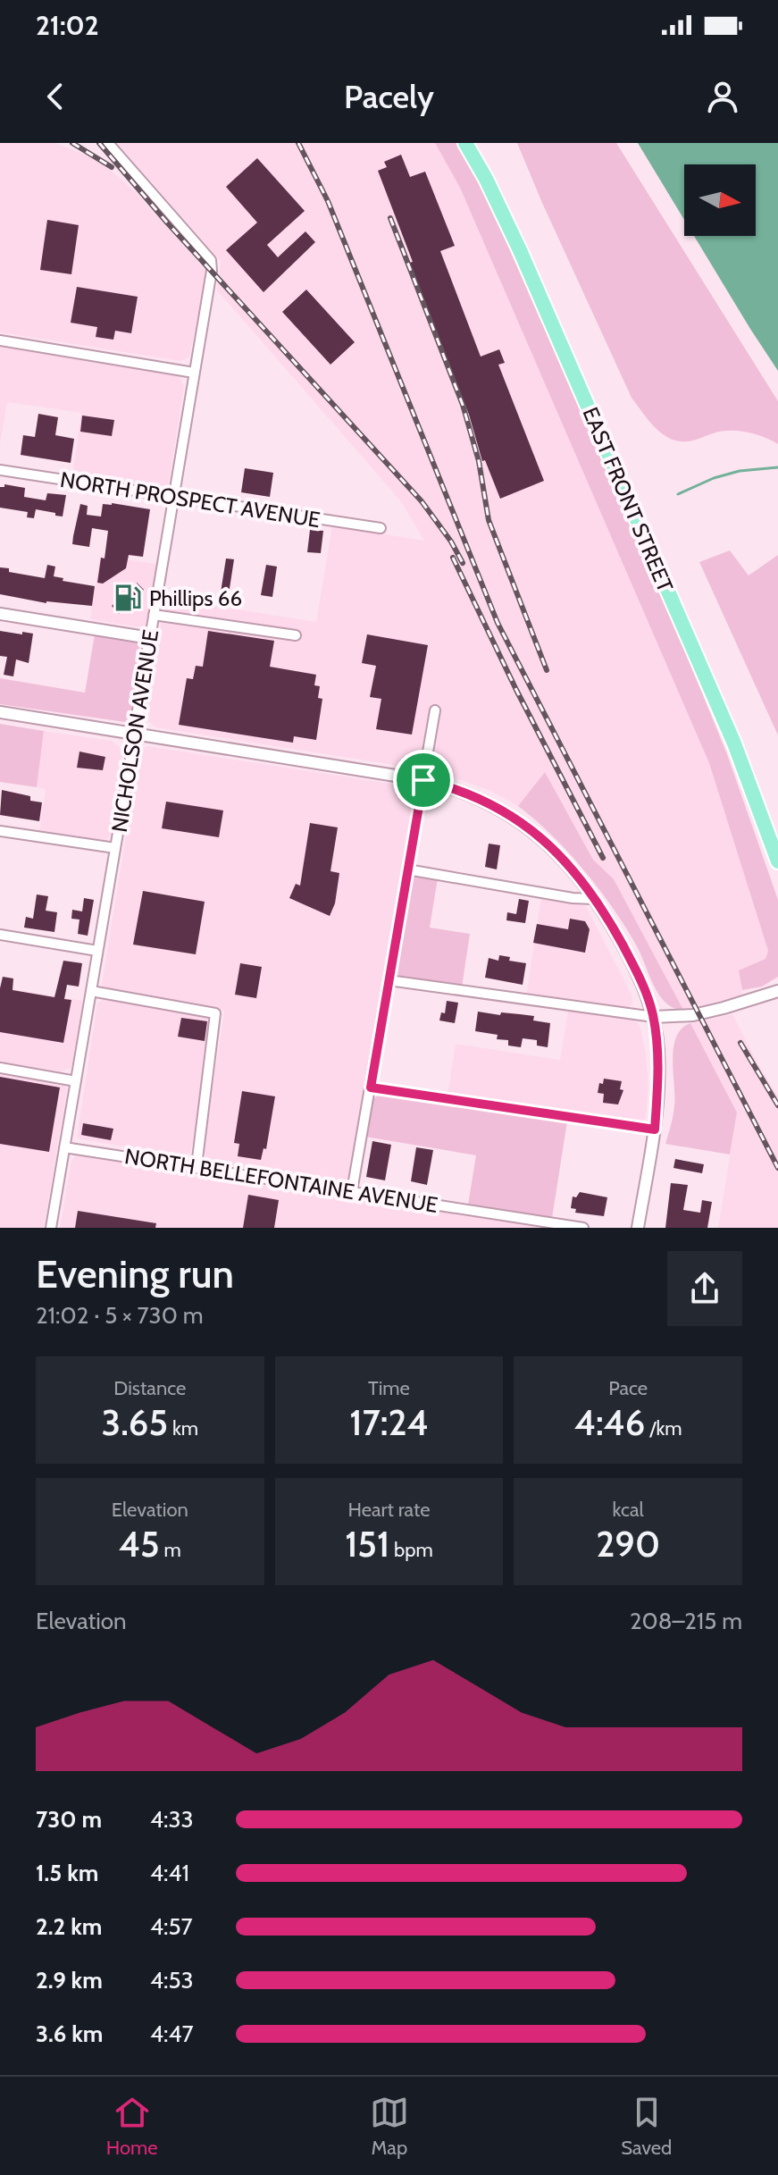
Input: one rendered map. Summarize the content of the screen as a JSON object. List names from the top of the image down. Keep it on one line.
{"streets":{"main road":["EAST FRONT STREET"],"street":["NORTH PROSPECT AVENUE","NICHOLSON AVENUE","NORTH BELLEFONTAINE AVENUE"]},"crossings":[["NORTH PROSPECT AVENUE","NICHOLSON AVENUE"],["NICHOLSON AVENUE","NORTH BELLEFONTAINE AVENUE"]],"places":{"fuel station":["Phillips 66"]},"north":"right","page":{"status":"21:02","header":"Pacely","heading":["Evening run","21:02 · 5 × 730 m"],"stats":[["Distance","3.65 km"],["Time","17:24"],["Pace","4:46 /km"],["Elevation","45 m"],["Heart rate","151 bpm"],["kcal","290"]],"chart":["Elevation","208–215 m"],"list":[{"name":"730 m","note":"4:33"},{"name":"1.5 km","note":"4:41"},{"name":"2.2 km","note":"4:57"},{"name":"2.9 km","note":"4:53"},{"name":"3.6 km","note":"4:47"}],"tabs":["Home","Map","Saved"]}}
